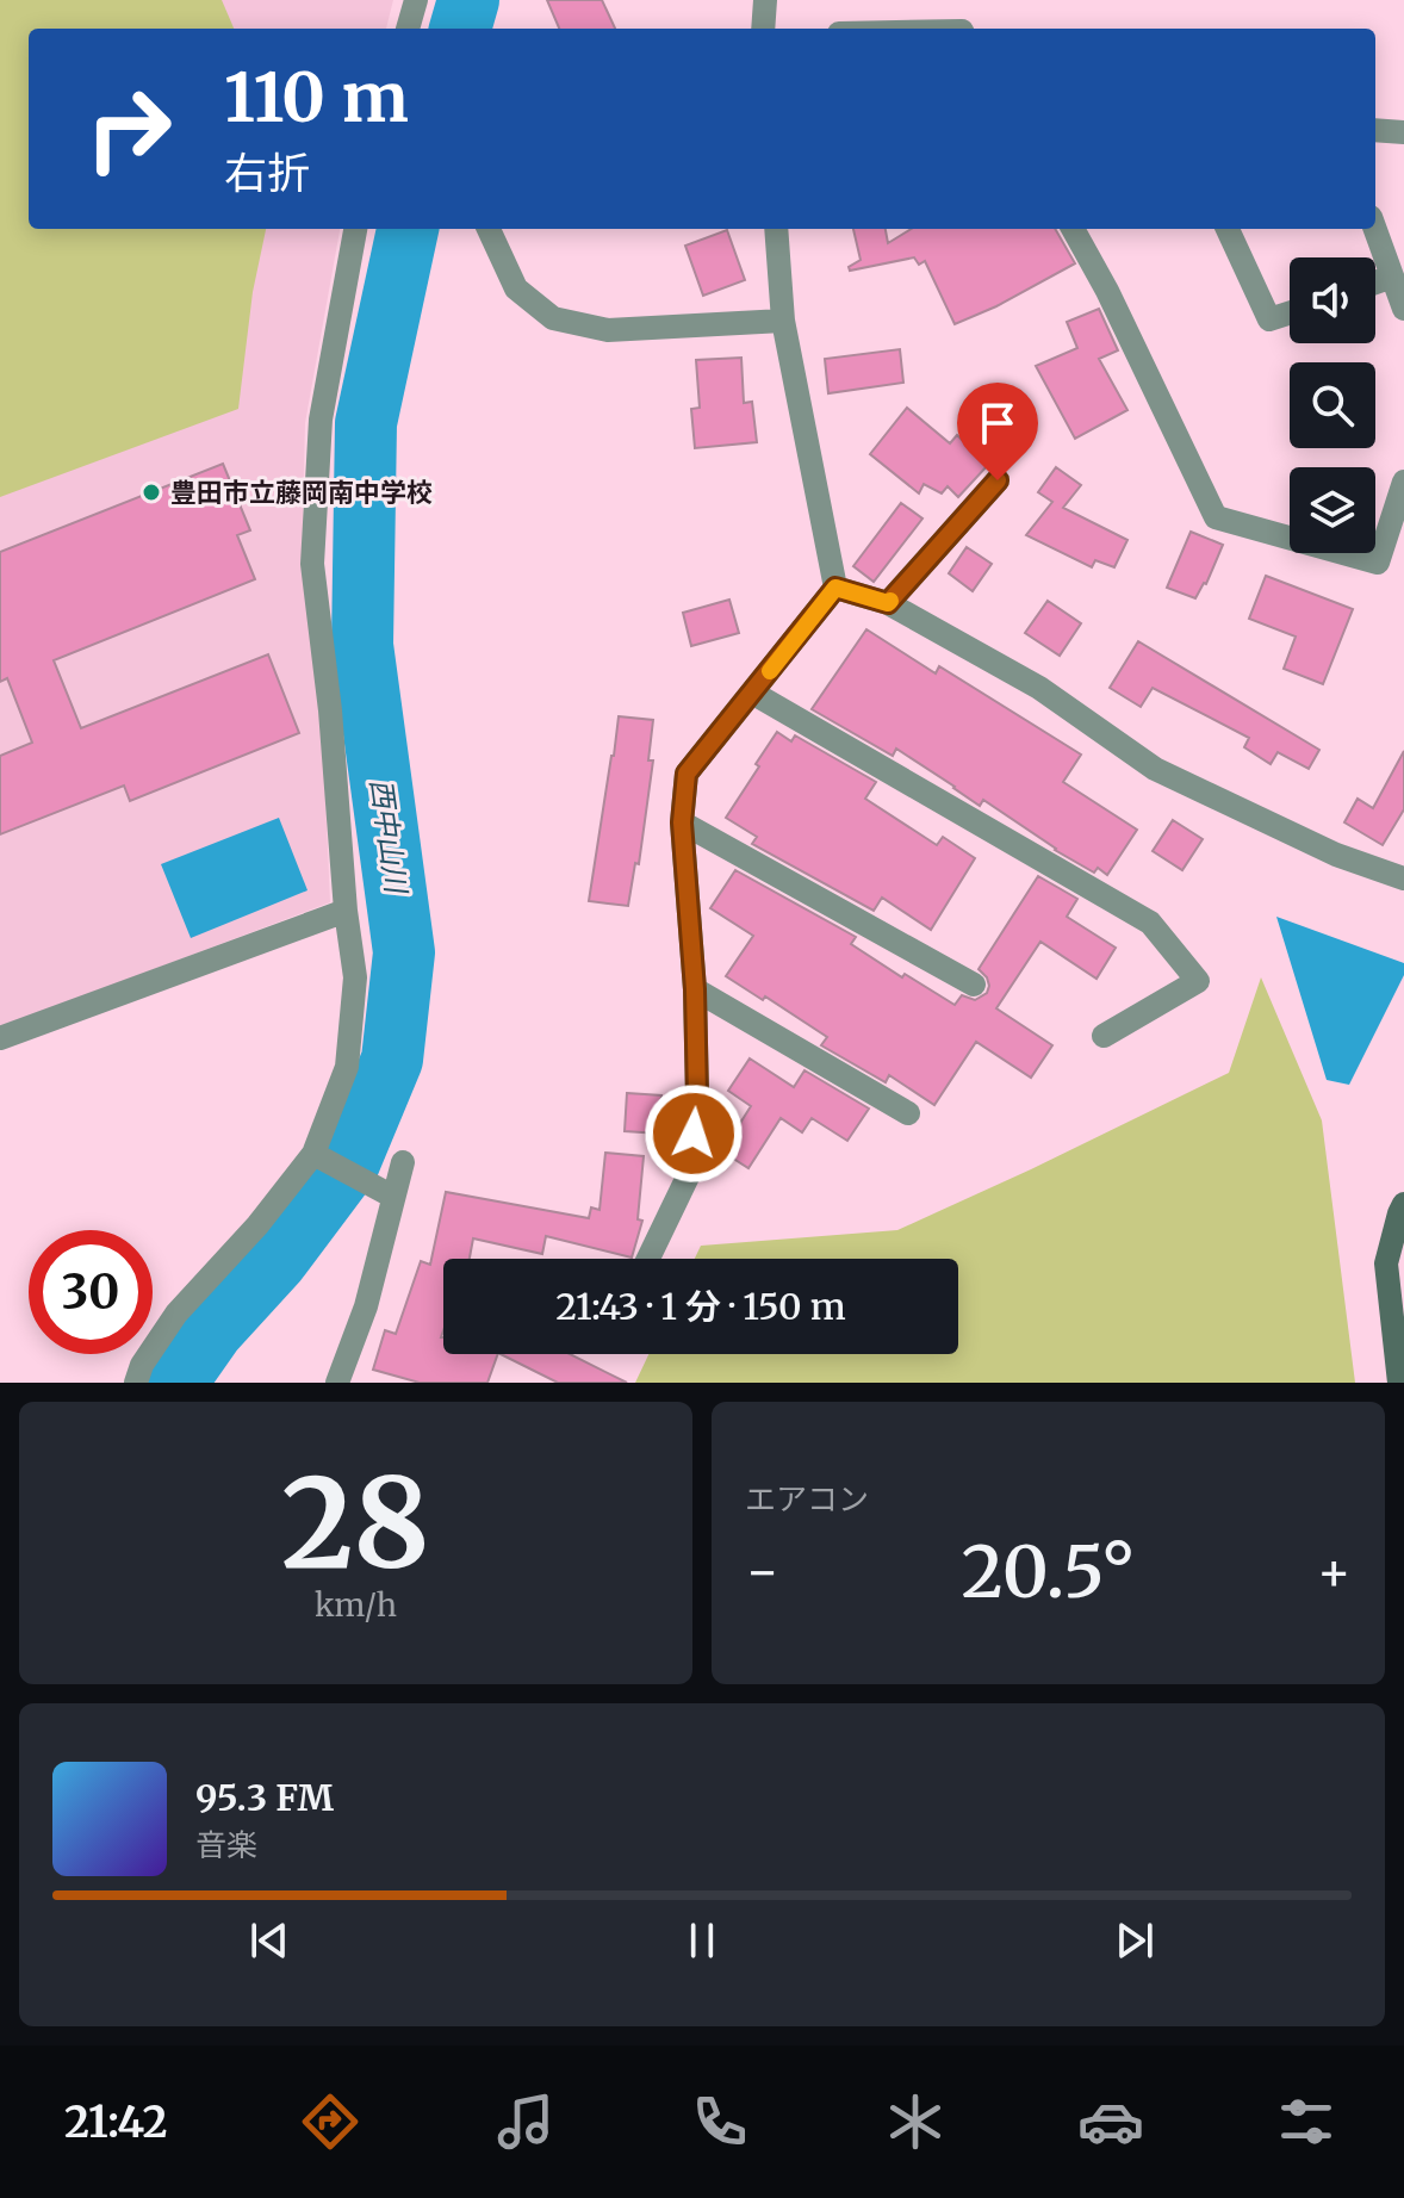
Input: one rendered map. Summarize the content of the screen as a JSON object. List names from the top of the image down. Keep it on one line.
{"water":["西中山川"],"places":["豊田市立藤岡南中学校"],"page":{"turn":["110 m","右折"],"limit":"30","trip":"21:43 · 1 分 · 150 m","tile":[["28","km/h"],"エアコン"],"heat":["−","20.5°","+"],"song":["95.3 FM","音楽"],"tabs":"21:42"}}
